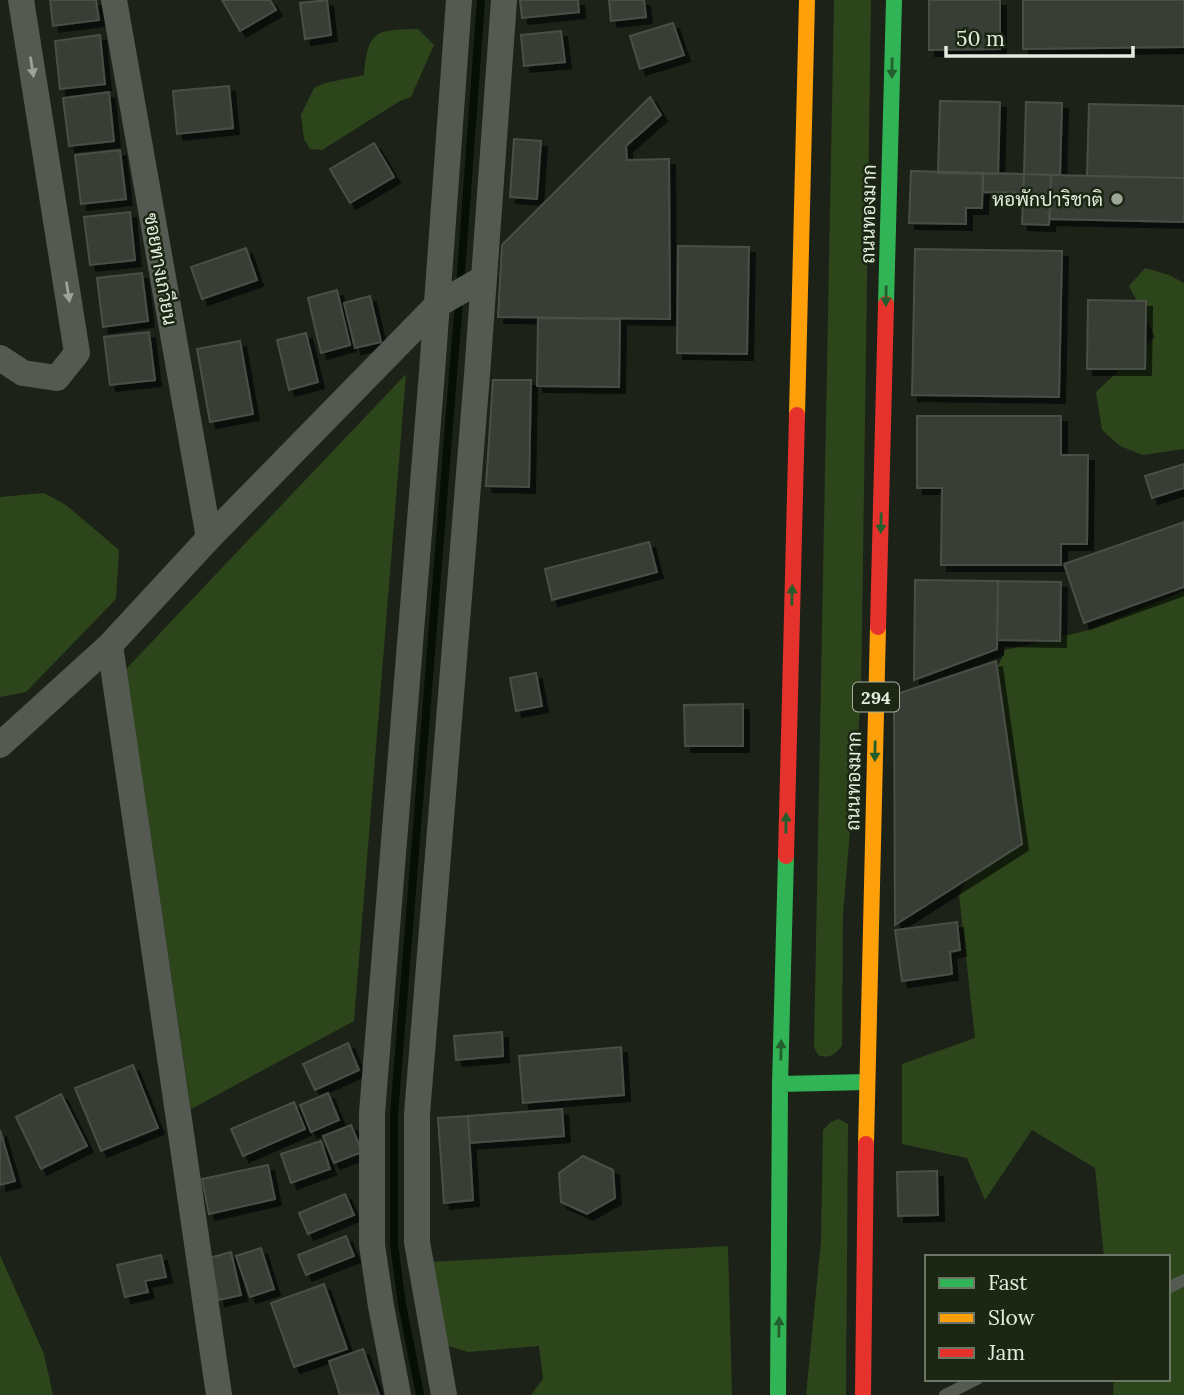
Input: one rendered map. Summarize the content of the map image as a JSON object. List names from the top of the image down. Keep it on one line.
{"streets":{"main road":["ถนนทองมาก","294"],"street":["ซอยทางเกวียน"]},"places":["หอพักปาริชาติ"],"legend":["Fast","Slow","Jam"],"scale_bar":"50 m"}
